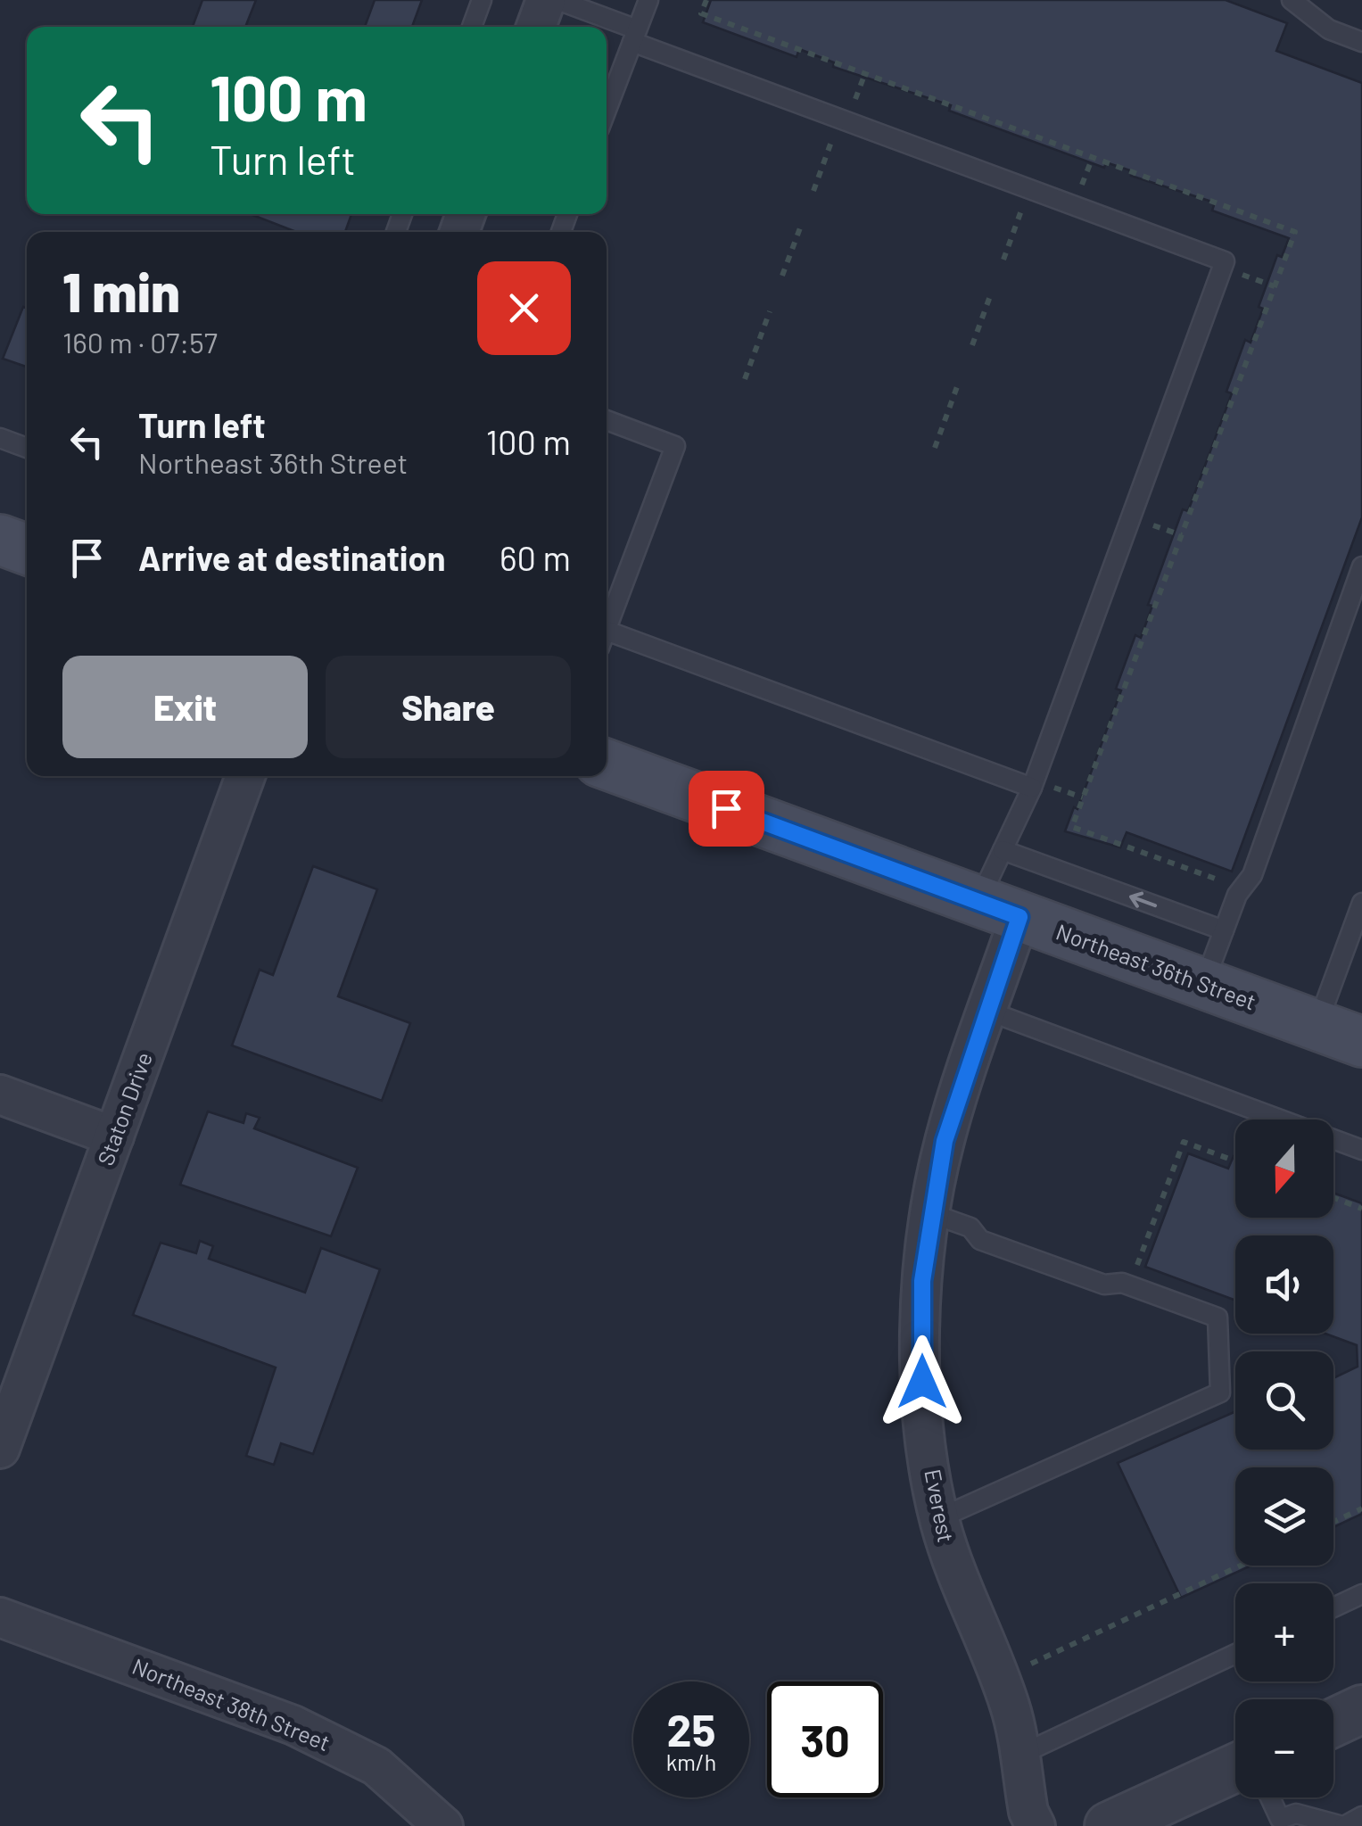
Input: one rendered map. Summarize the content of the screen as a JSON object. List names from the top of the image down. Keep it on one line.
{"streets":{"main road":["Northeast 36th Street"],"street":["Staton Drive","Everest","Northeast 38th Street"]},"crossings":[["Northeast 36th Street","Everest"]],"north":"bottom","page":{"turn":["100 m","Turn left"],"heading":["1 min","160 m · 07:57"],"list":[{"name":"Turn left","note":"Northeast 36th Street","value":"100 m"},{"name":"Arrive at destination","value":"60 m"}],"buttons":["Exit","Share"],"map_buttons":["+","−"],"speed":"25 km/h","limit":"30"}}
